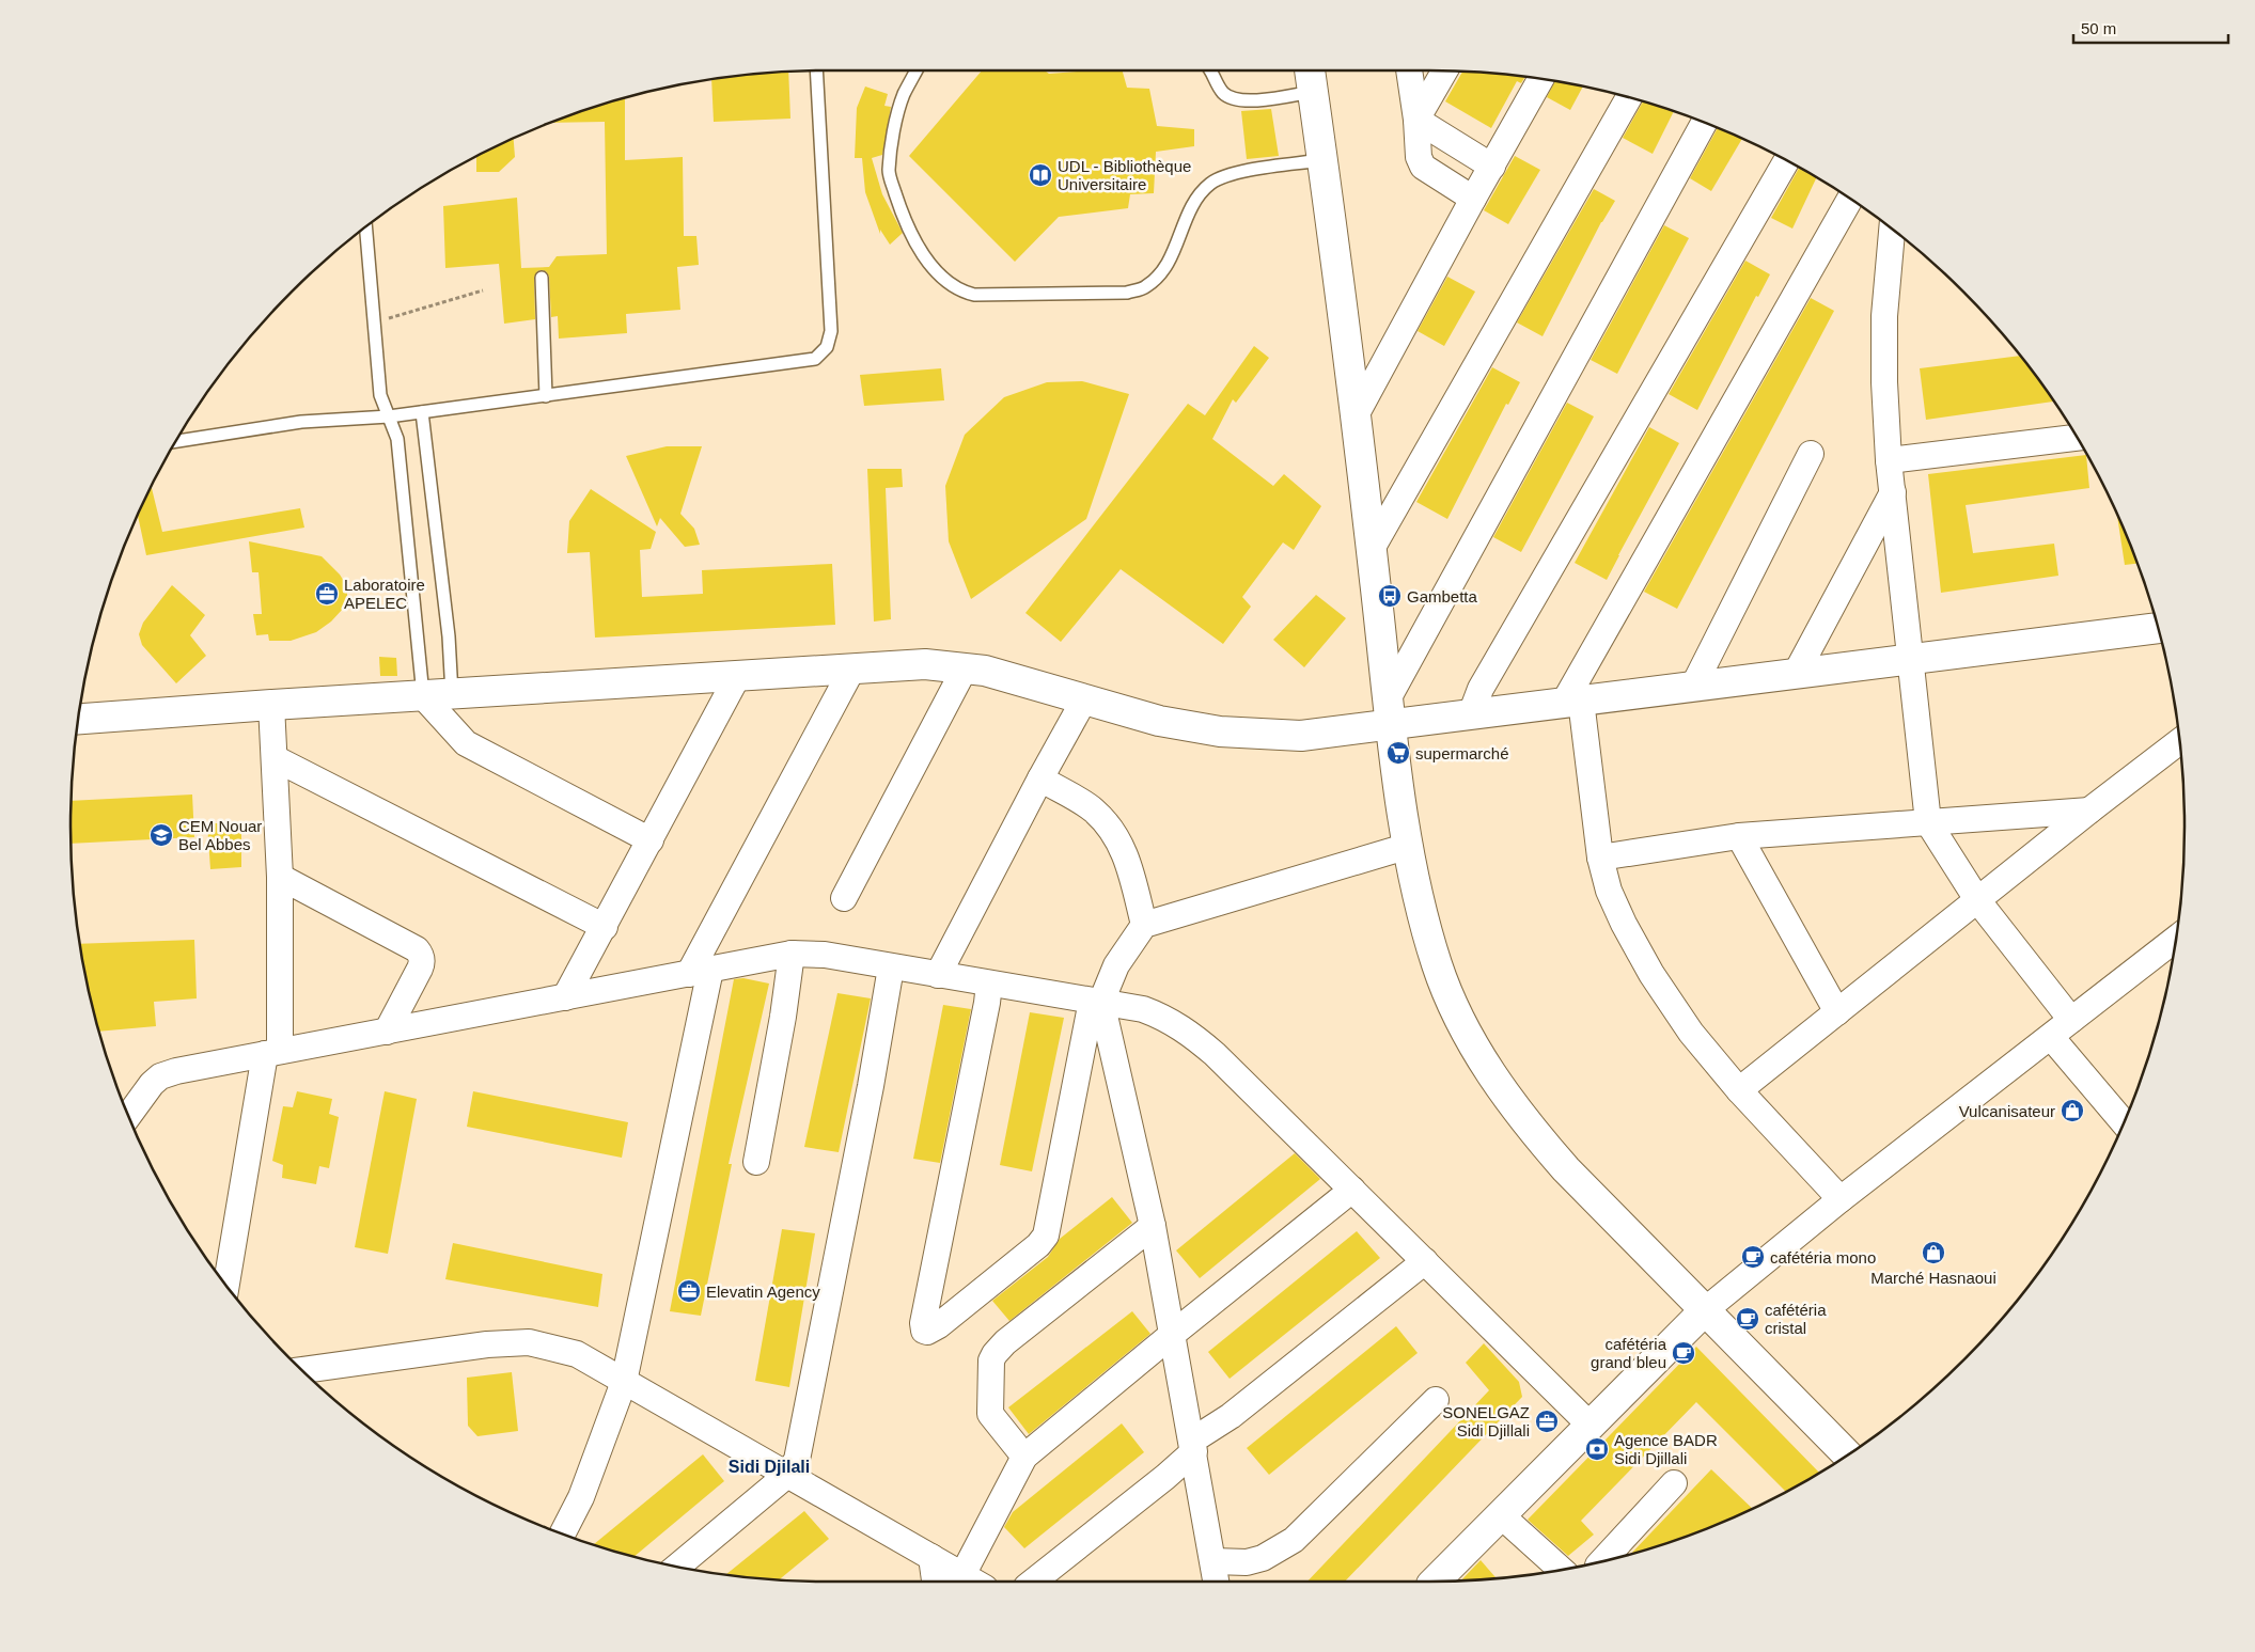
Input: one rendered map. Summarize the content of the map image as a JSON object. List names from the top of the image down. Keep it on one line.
{"districts":["Sidi Djilali"],"places":{"library":["UDL - Bibliothèque Universitaire"],"office":["Laboratoire APELEC","Elevatin Agency","SONELGAZ Sidi Djillali"],"bus stop":["Gambetta"],"supermarket":["supermarché"],"school or university":["CEM Nouar Bel Abbes"],"shop":["Vulcanisateur","Marché Hasnaoui"],"cafe":["cafétéria mono","cafétéria cristal","cafétéria grand bleu"],"bank":["Agence BADR Sidi Djillali"]},"scale_bar":"50 m"}
